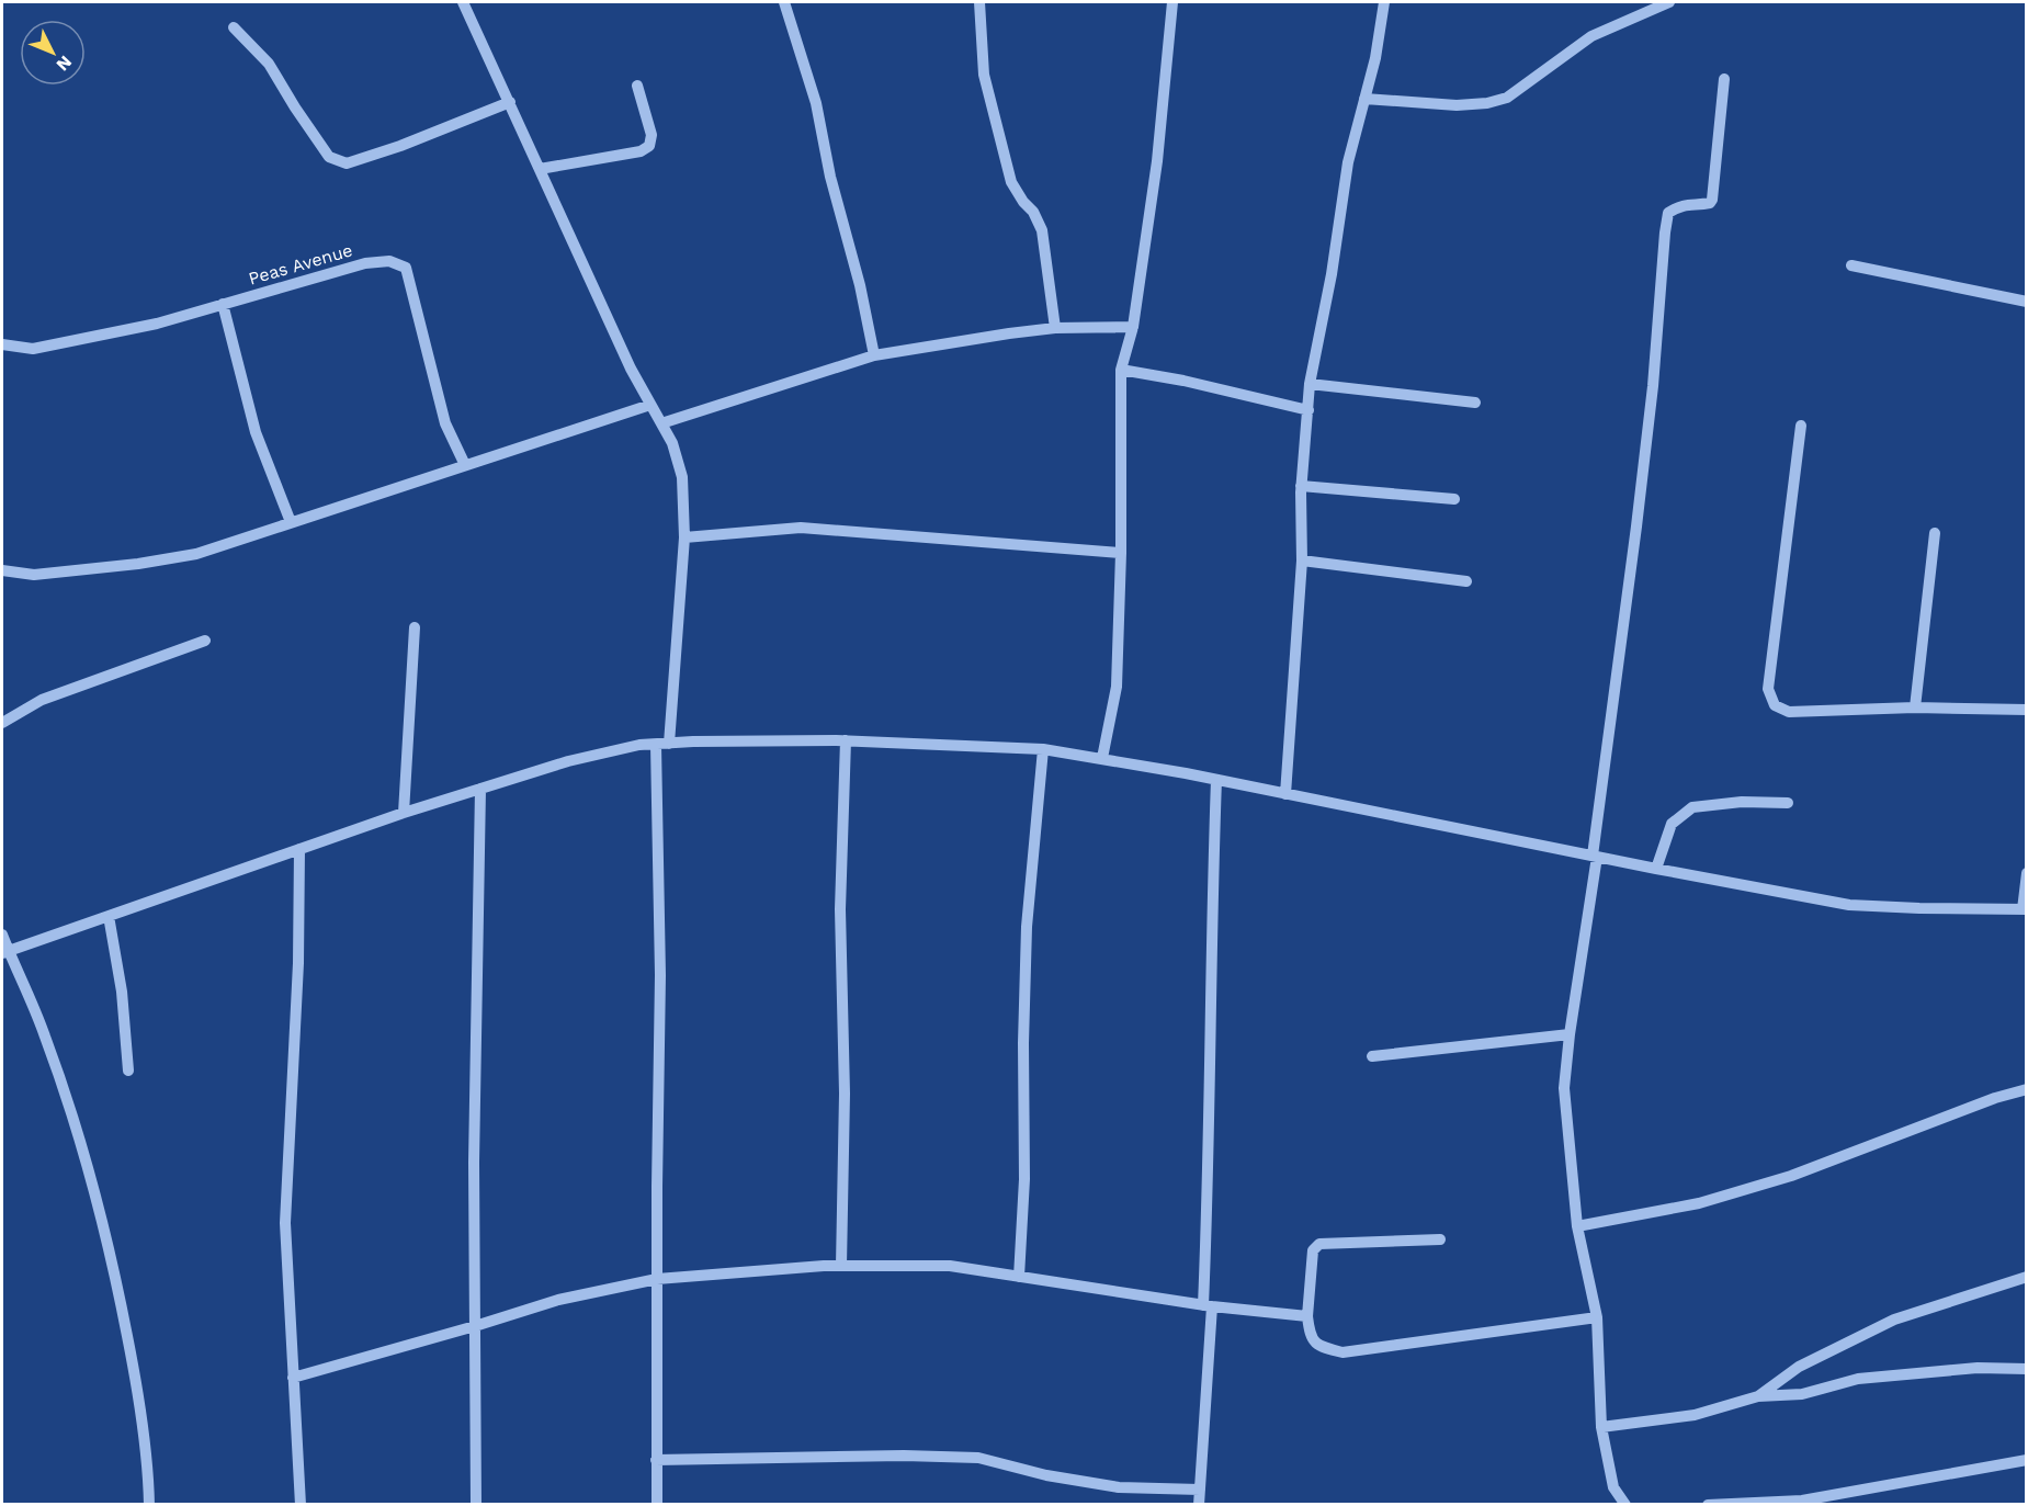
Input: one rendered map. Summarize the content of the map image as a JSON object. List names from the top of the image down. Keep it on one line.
{"streets":{"street":["Peas Avenue"]},"north":"bottom right"}
